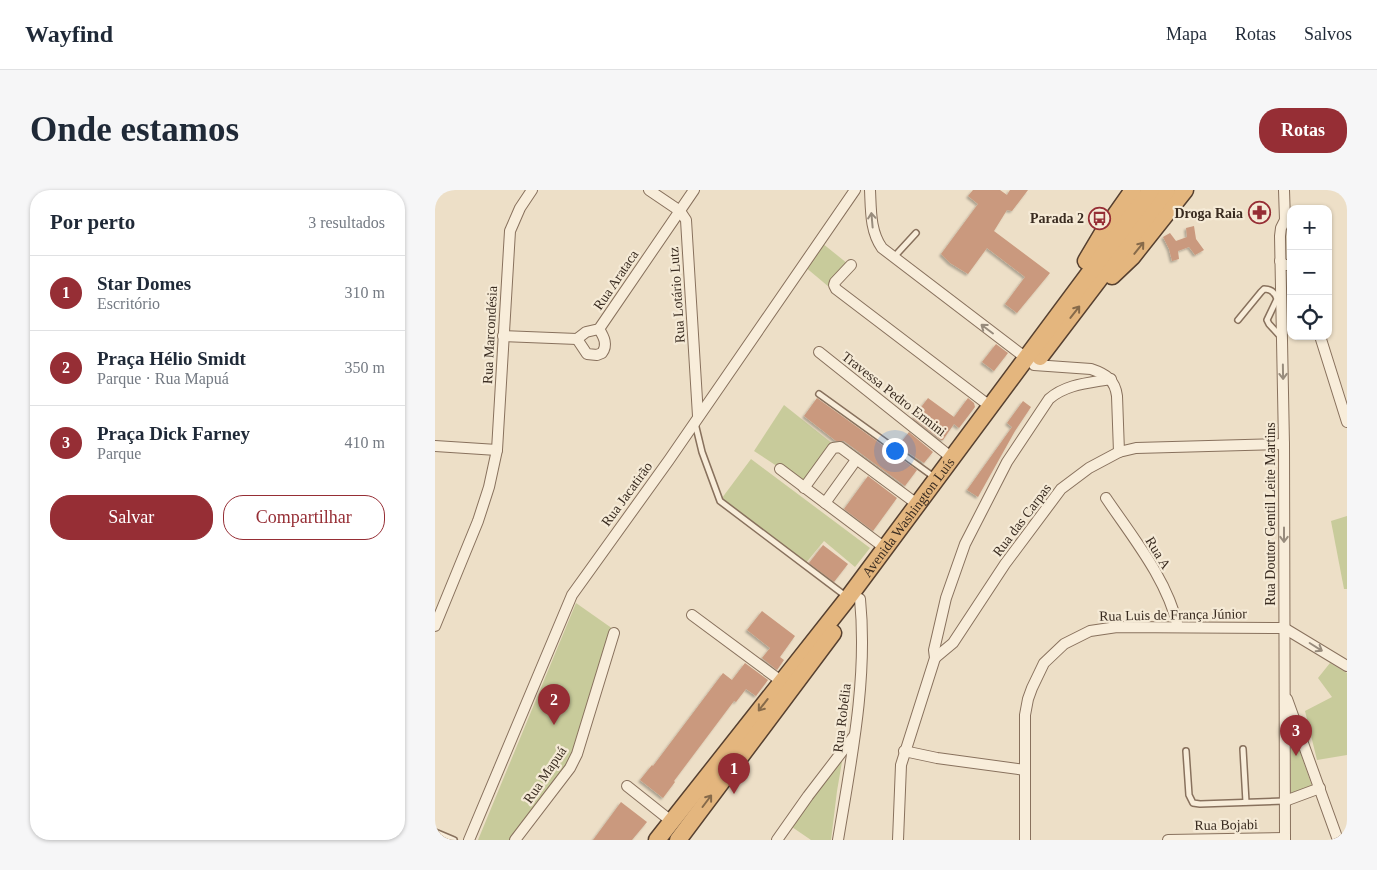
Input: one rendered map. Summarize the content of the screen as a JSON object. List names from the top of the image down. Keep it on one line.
{"streets":{"highway":["Avenida Washington Luís"],"street":["Rua Arataca","Rua Lotário Lutz","Rua Marcondésia","Travessa Pedro Ermini","Rua Jacatirão","Rua Doutor Gentil Leite Martins","Rua das Carpas","Rua A","Rua Luis de França Júnior","Rua Robélia","Rua Mapuá","Rua Bojabi"]},"crossings":[["Rua Arataca","Rua Lotário Lutz"],["Rua Arataca","Rua Marcondésia"],["Rua Lotário Lutz","Rua Jacatirão"],["Travessa Pedro Ermini","Avenida Washington Luís"],["Rua Doutor Gentil Leite Martins","Rua das Carpas"],["Rua Doutor Gentil Leite Martins","Rua Luis de França Júnior"],["Rua Doutor Gentil Leite Martins","Rua Bojabi"],["Avenida Washington Luís","Rua Robélia"],["Rua A","Rua Luis de França Júnior"]],"one_way":["Rua Doutor Gentil Leite Martins"],"places":{"pharmacy":["Droga Raia"],"bus stop":["Parada 2"]},"page":{"header":"Wayfind","nav":["Mapa","Rotas","Salvos"],"buttons":["Rotas",["Salvar","Compartilhar"]],"title":"Onde estamos","heading":["Por perto","3 resultados"],"map_buttons":["+","−"],"list":[{"mark":"1","name":"Star Domes","note":"Escritório","value":"310 m"},{"mark":"2","name":"Praça Hélio Smidt","note":"Parque · Rua Mapuá","value":"350 m"},{"mark":"3","name":"Praça Dick Farney","note":"Parque","value":"410 m"}],"pins":["2","3","1"]}}
